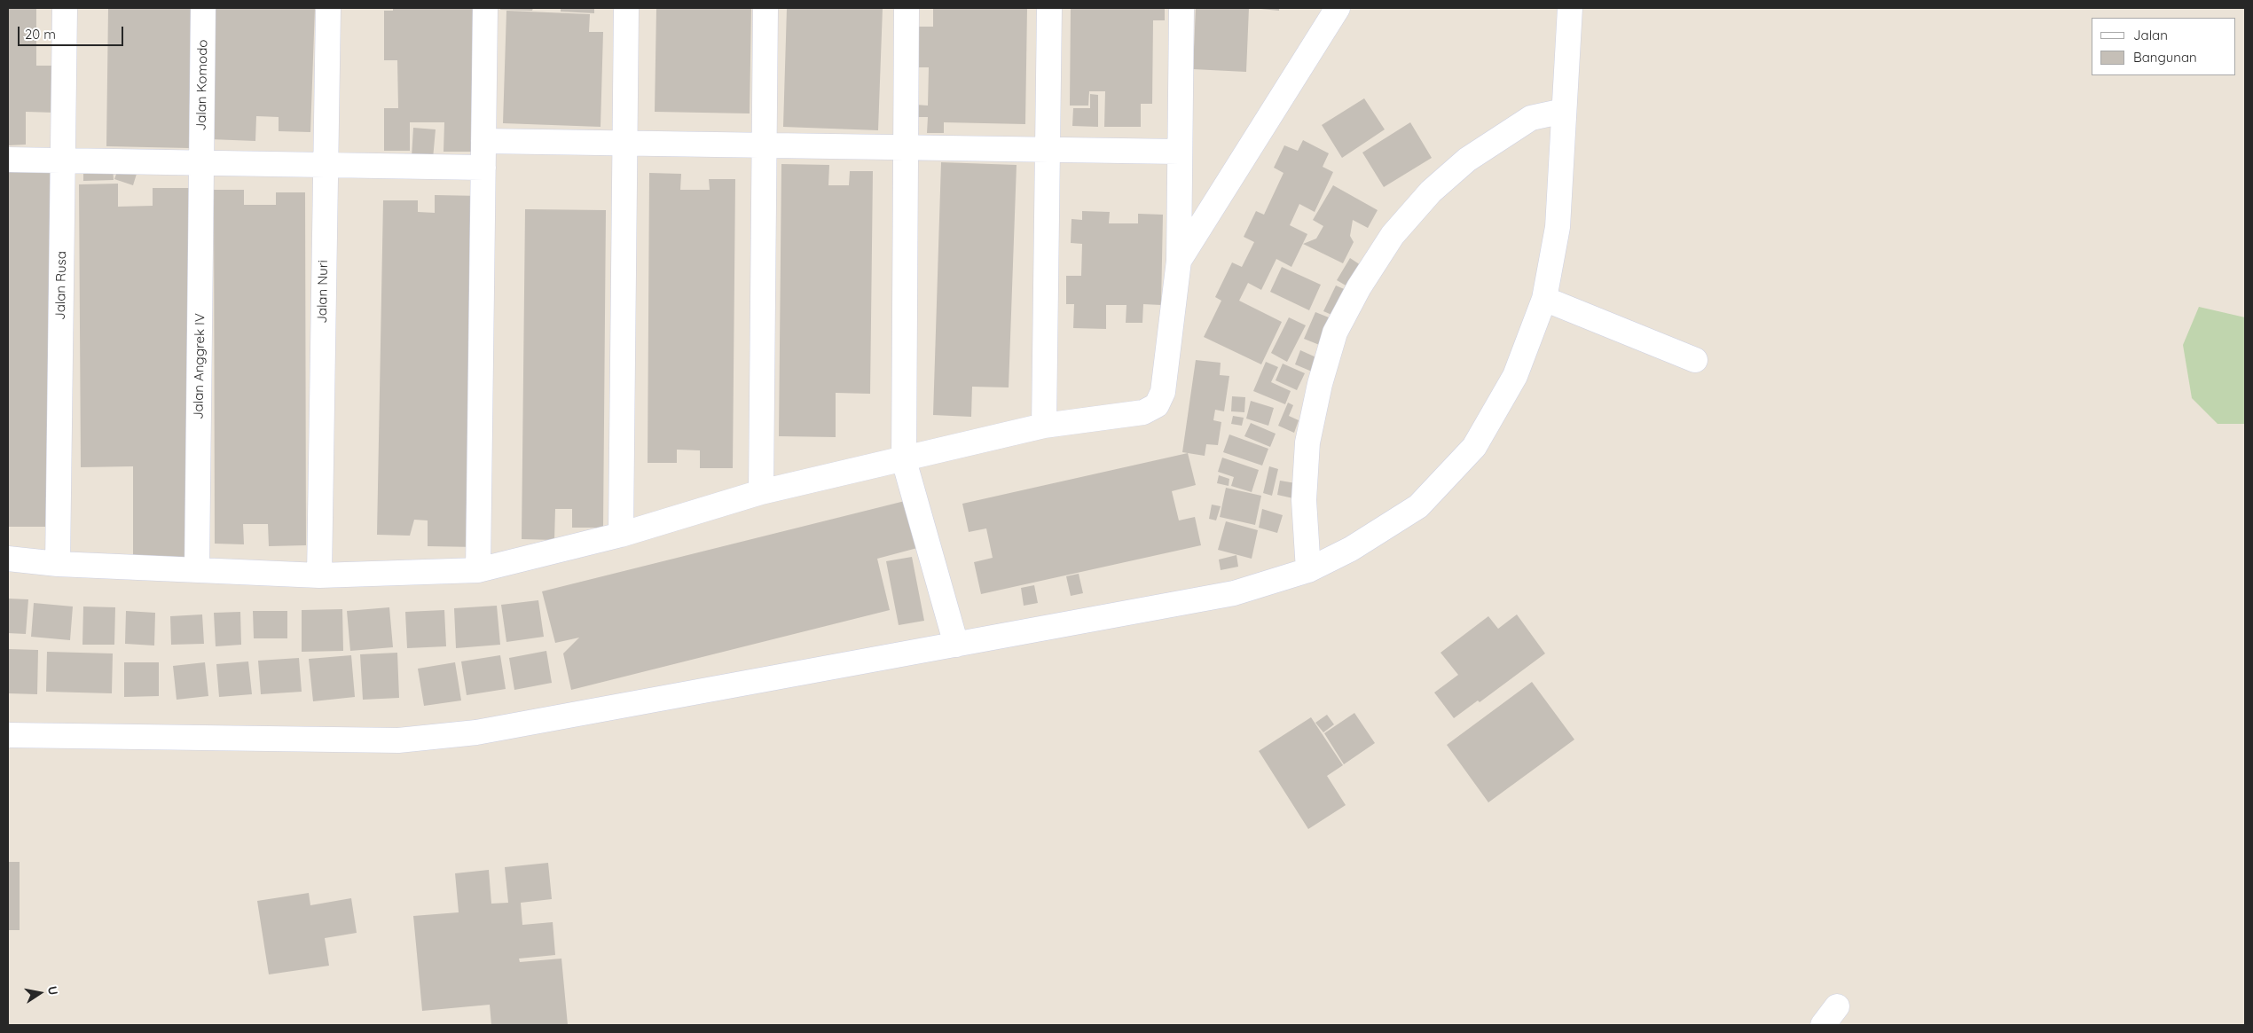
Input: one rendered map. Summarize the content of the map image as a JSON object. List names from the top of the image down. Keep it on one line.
{"streets":{"street":["Jalan Komodo","Jalan Rusa","Jalan Nuri","Jalan Anggrek IV"]},"crossings":[["Jalan Komodo","Jalan Anggrek IV"]],"legend":["Jalan","Bangunan"],"scale_bar":"20 m","north":"right"}
